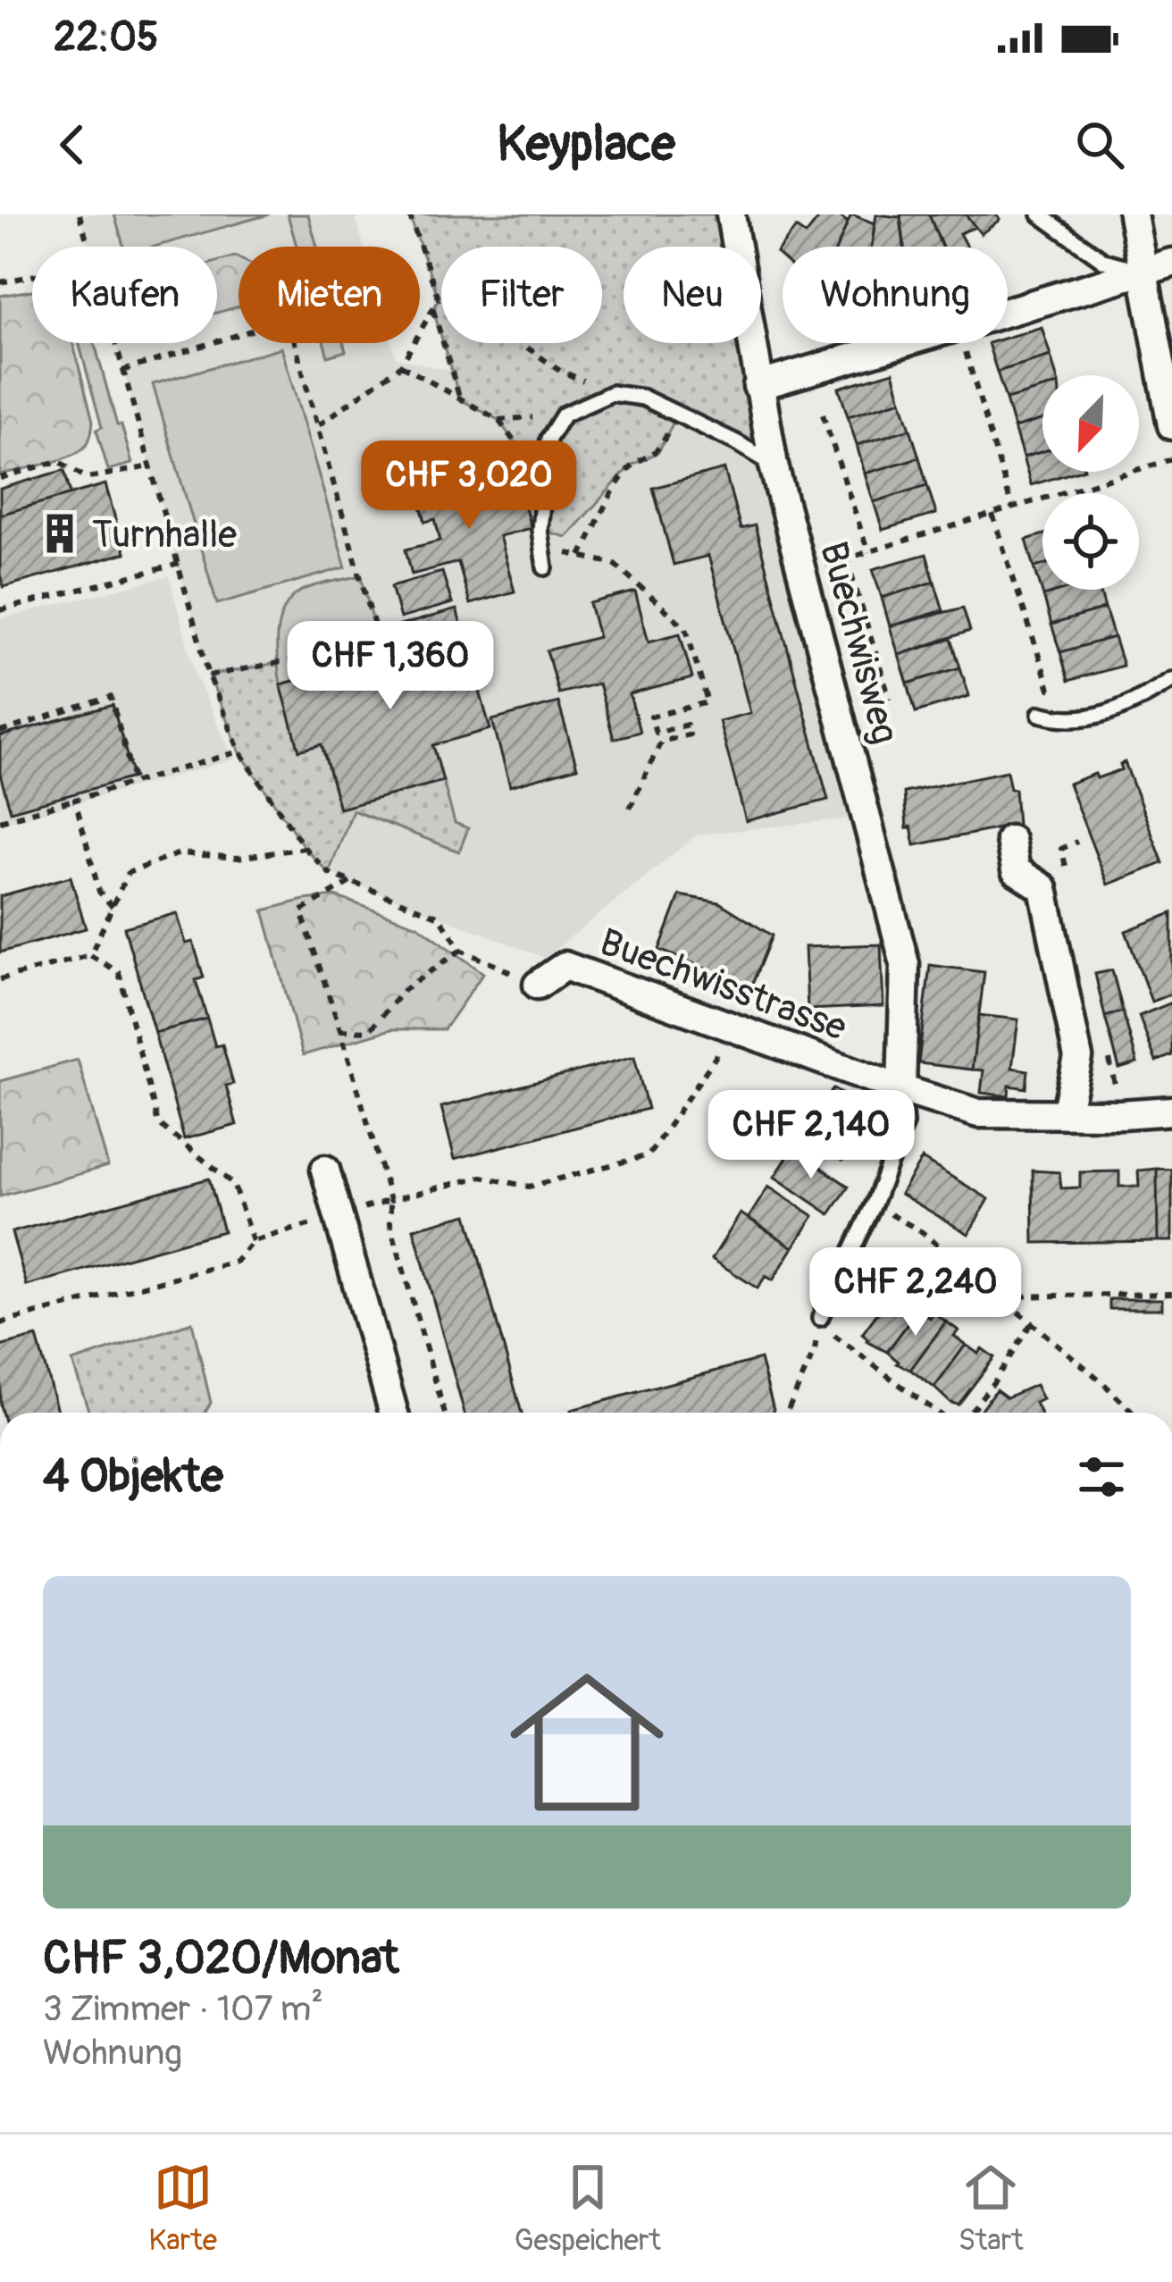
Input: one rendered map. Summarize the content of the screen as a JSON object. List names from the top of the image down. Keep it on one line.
{"streets":{"street":["Buechwisweg","Buechwisstrasse"]},"crossings":[["Buechwisweg","Buechwisstrasse"]],"places":{"building":["Turnhalle"]},"north":"bottom left","page":{"status":"22:05","header":"Keyplace","chip":["Kaufen","Mieten","Filter","Neu","Wohnung"],"price":["CHF 3,020","CHF 1,360","CHF 2,140","CHF 2,240"],"heading":"4 Objekte","list":[{"name":"CHF 3,020/Monat","note":"3 Zimmer · 107 m² · Wohnung"}],"tabs":["Karte","Gespeichert","Start"]}}
